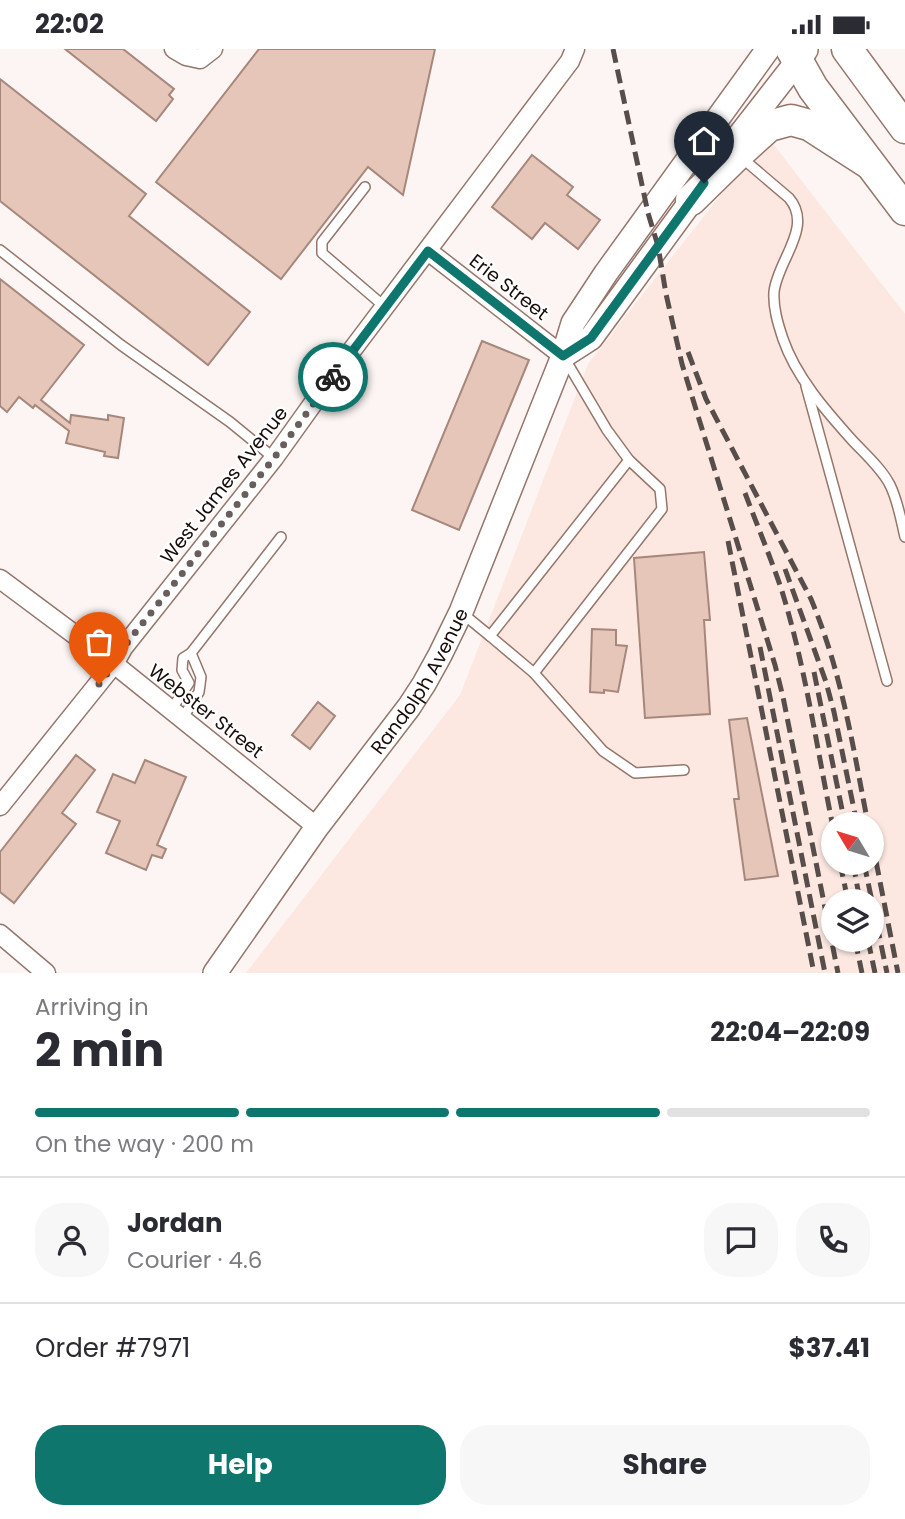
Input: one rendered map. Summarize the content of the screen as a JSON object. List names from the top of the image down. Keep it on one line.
{"streets":{"street":["Erie Street","West James Avenue","Randolph Avenue","Webster Street"]},"crossings":[["Erie Street","West James Avenue"],["Erie Street","Randolph Avenue"],["West James Avenue","Webster Street"],["Randolph Avenue","Webster Street"]],"north":"top left","page":{"status":"22:02","heading":["2 min","Arriving in","22:04–22:09"],"panel":["Jordan","Courier · 4.6","Order #7971","$37.41"],"bar":"On the way · 200 m","buttons":["Help","Share"]}}
